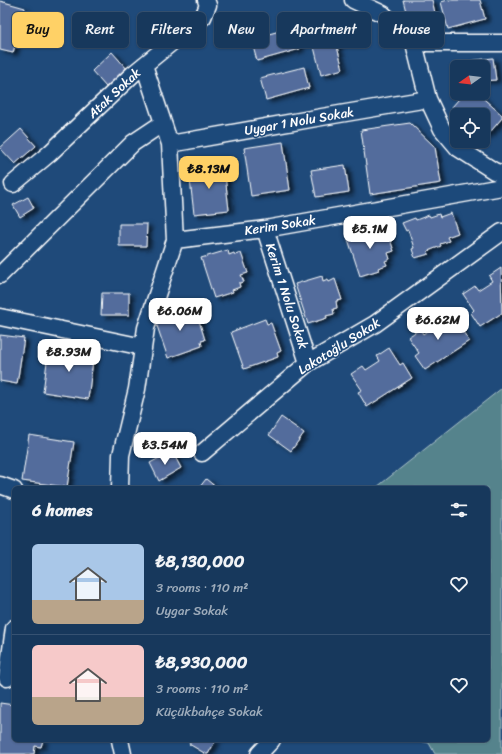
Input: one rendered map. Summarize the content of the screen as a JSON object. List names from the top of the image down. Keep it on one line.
{"streets":{"street":["Atak Sokak","Uygar 1 Nolu Sokak","Kerim Sokak","Kerim 1 Nolu Sokak","Lakotoğlu Sokak"]},"crossings":[["Kerim Sokak","Kerim 1 Nolu Sokak"],["Kerim 1 Nolu Sokak","Lakotoğlu Sokak"]],"north":"left","page":{"chip":["Buy","Rent","Filters","New","Apartment","House"],"price":["₺8.13M","₺5.1M","₺6.06M","₺6.62M","₺8.93M","₺3.54M"],"heading":"6 homes","list":[{"name":"₺8,130,000","note":"3 rooms · 110 m² · Uygar Sokak"},{"name":"₺8,930,000","note":"3 rooms · 110 m² · Küçükbahçe Sokak"}]}}
